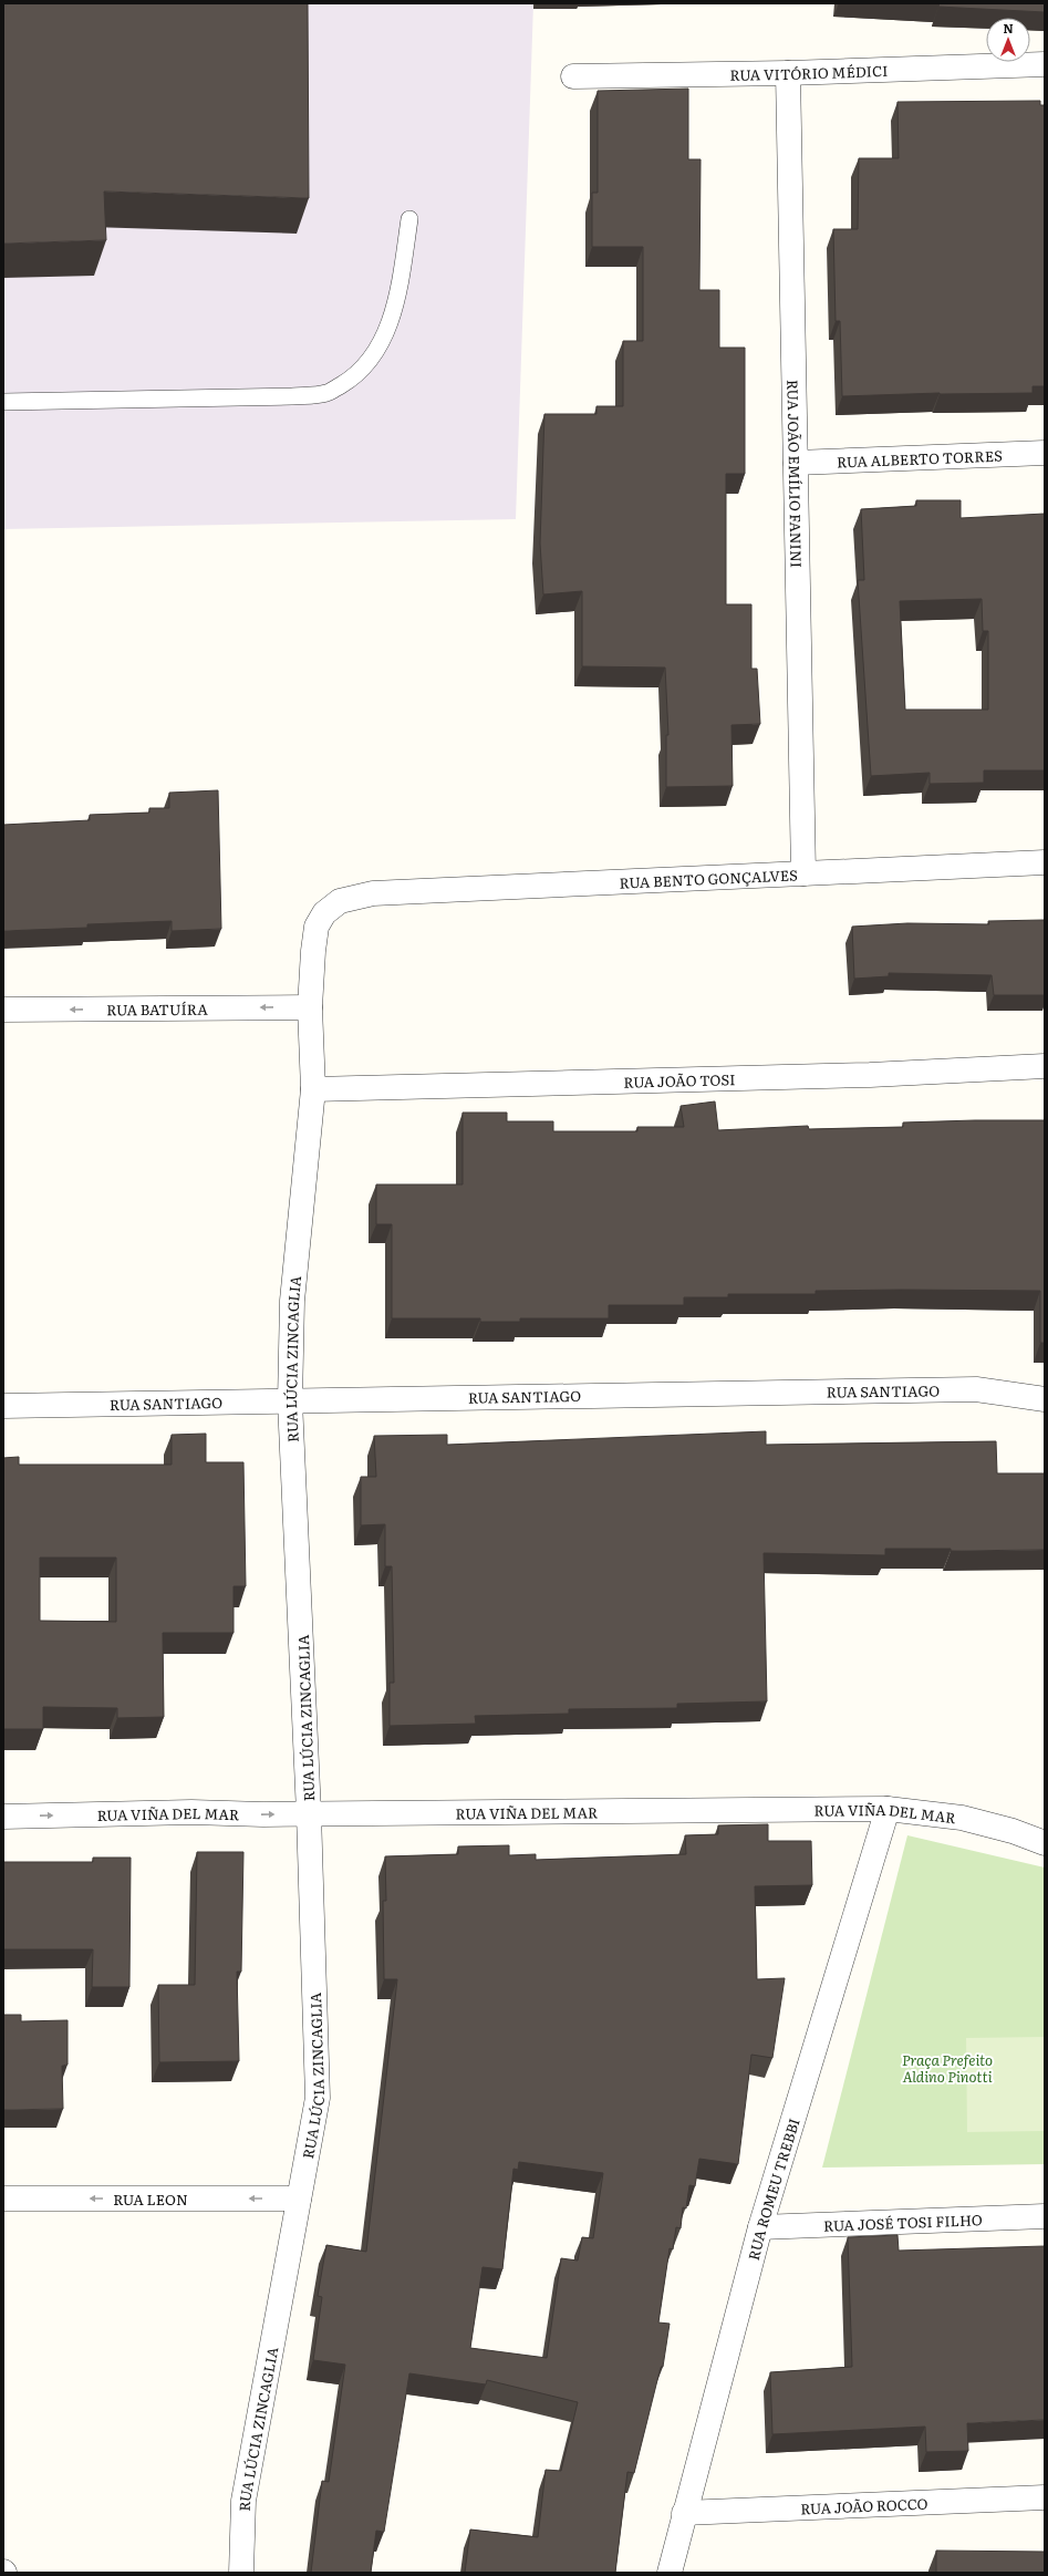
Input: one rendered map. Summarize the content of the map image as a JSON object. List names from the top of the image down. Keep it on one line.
{"streets":{"street":["RUA VITÓRIO MÉDICI","RUA ALBERTO TORRES","RUA JOÃO EMÍLIO FANINI","RUA BENTO GONÇALVES","RUA BATUÍRA","RUA JOÃO TOSI","RUA LÚCIA ZINCAGLIA","RUA SANTIAGO","RUA VIÑA DEL MAR","RUA ROMEU TREBBI","RUA LEON","RUA JOSÉ TOSI FILHO","RUA JOÃO ROCCO"]},"crossings":[["RUA VITÓRIO MÉDICI","RUA JOÃO EMÍLIO FANINI"],["RUA ALBERTO TORRES","RUA JOÃO EMÍLIO FANINI"],["RUA JOÃO EMÍLIO FANINI","RUA BENTO GONÇALVES"],["RUA BENTO GONÇALVES","RUA LÚCIA ZINCAGLIA"],["RUA BATUÍRA","RUA LÚCIA ZINCAGLIA"],["RUA JOÃO TOSI","RUA LÚCIA ZINCAGLIA"],["RUA LÚCIA ZINCAGLIA","RUA SANTIAGO"],["RUA LÚCIA ZINCAGLIA","RUA VIÑA DEL MAR"],["RUA LÚCIA ZINCAGLIA","RUA LEON"],["RUA VIÑA DEL MAR","RUA ROMEU TREBBI"],["RUA ROMEU TREBBI","RUA JOSÉ TOSI FILHO"],["RUA ROMEU TREBBI","RUA JOÃO ROCCO"]],"one_way":["RUA BATUÍRA","RUA LEON"],"parks":["Praça Prefeito Aldino Pinotti"],"north":"top"}
